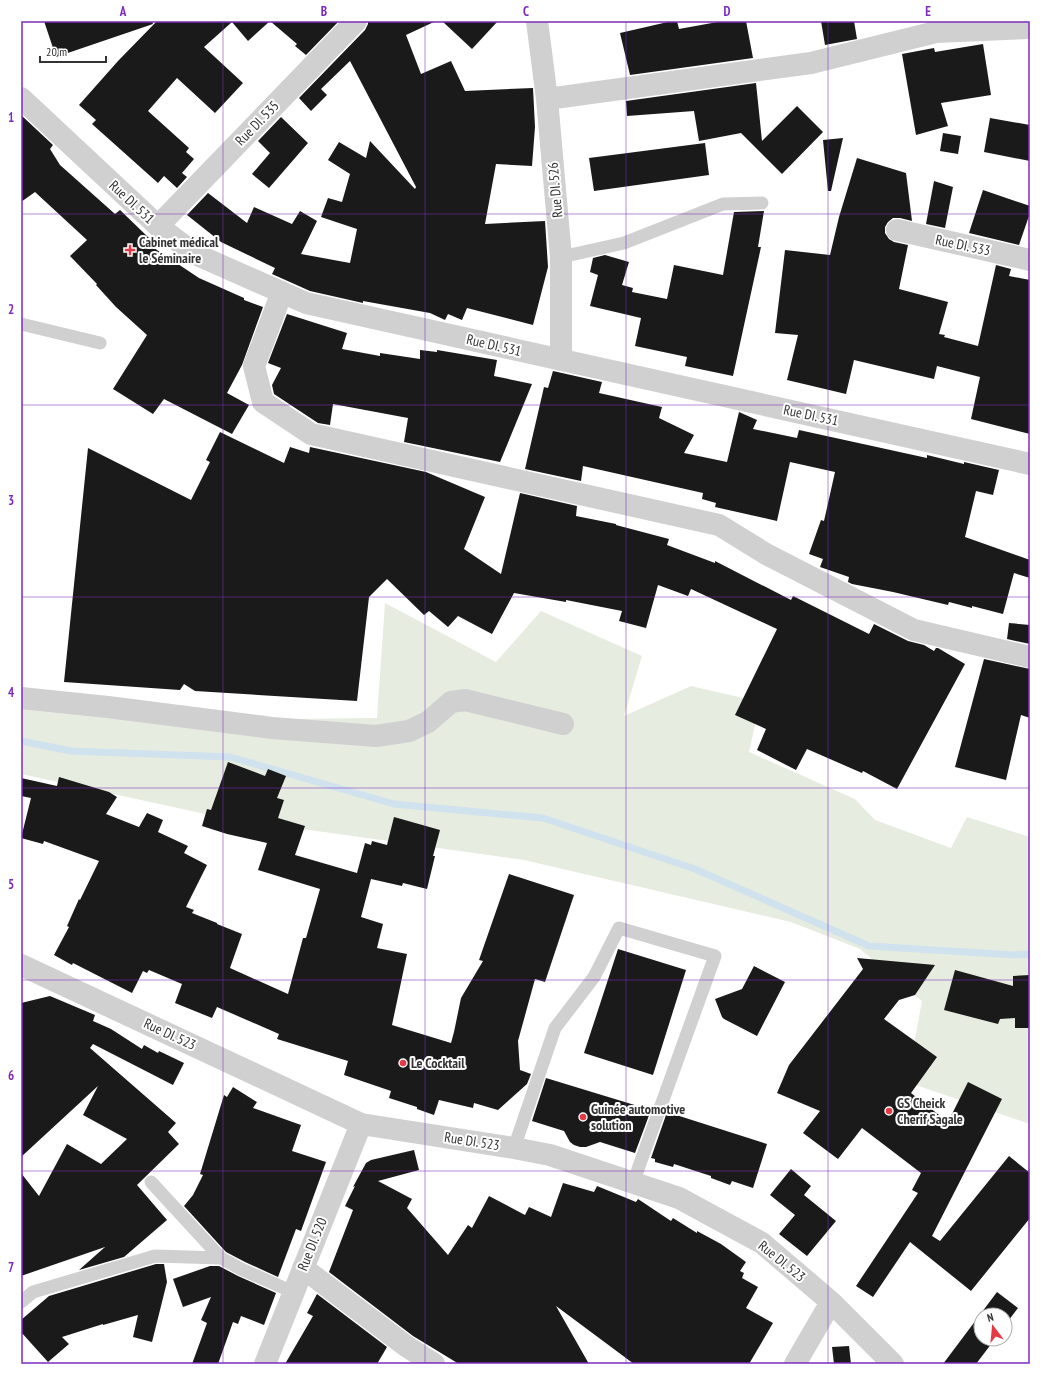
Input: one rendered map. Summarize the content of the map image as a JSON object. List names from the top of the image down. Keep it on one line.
{"streets":{"street":["Rue DI. 535","Rue DI. 526","Rue DI. 531","Rue DI. 533","Rue DI. 523","Rue DI. 520"]},"crossings":[["Rue DI. 535","Rue DI. 531"],["Rue DI. 526","Rue DI. 531"],["Rue DI. 523","Rue DI. 520"]],"places":{"health":["Cabinet médical le Séminaire"],"other":["Le Cocktail","GS Cheick Cherif Sagale","Guinée automotive solution"]},"scale_bar":"20 m","north":"top","grid":{"columns":["A","B","C","D","E"],"rows":["1","2","3","4","5","6","7"]}}
